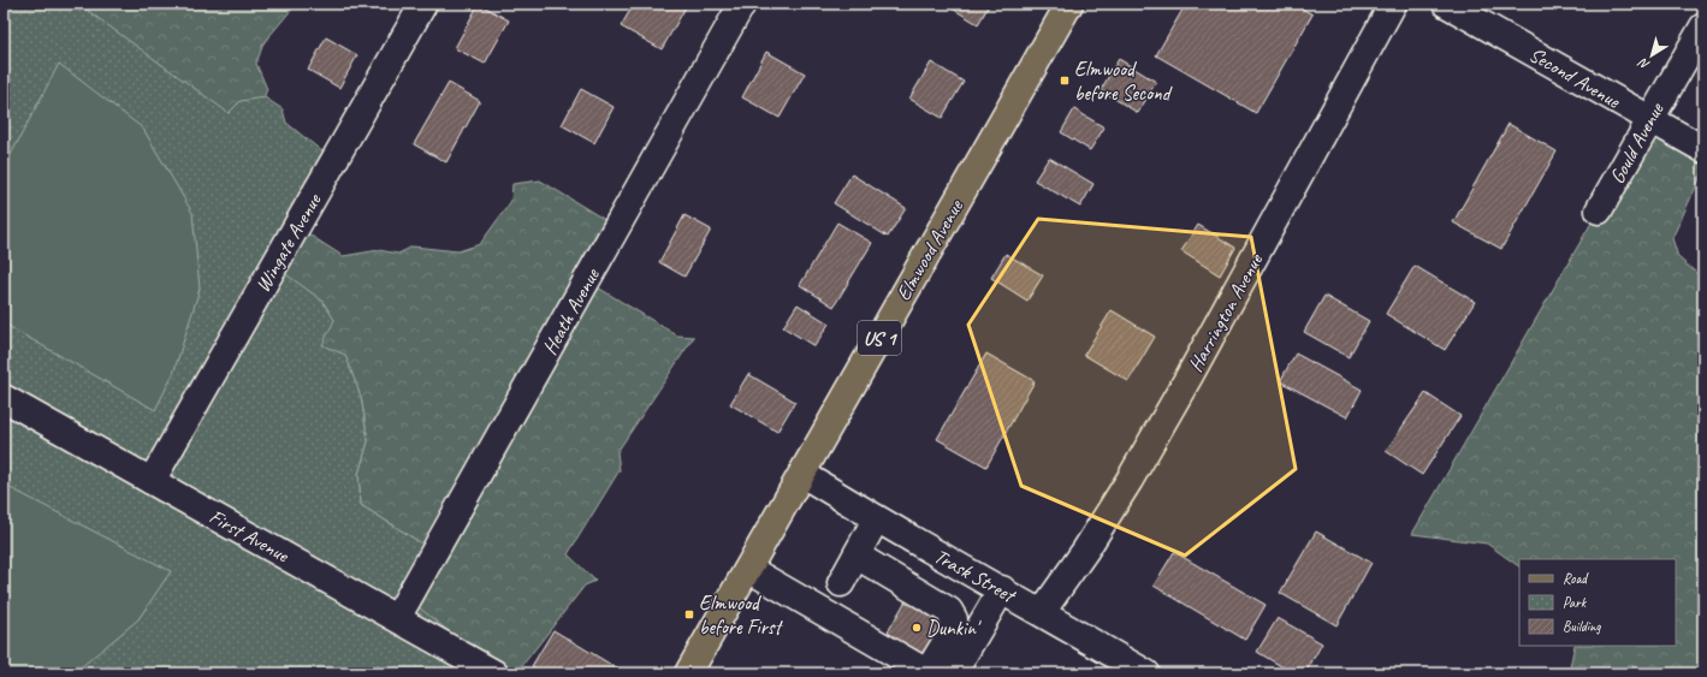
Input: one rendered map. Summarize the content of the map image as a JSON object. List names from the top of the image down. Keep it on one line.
{"streets":{"main road":["Elmwood Avenue","US 1"],"street":["Second Avenue","Gould Avenue","Wingate Avenue","Heath Avenue","Harrington Avenue","First Avenue","Trask Street"]},"crossings":[["Second Avenue","Gould Avenue"],["Wingate Avenue","First Avenue"],["Elmwood Avenue","Trask Street"],["Heath Avenue","First Avenue"],["Harrington Avenue","Trask Street"]],"places":{"transit":["Elmwood before Second","Elmwood before First"],"other":["Dunkin'"]},"legend":["Road","Park","Building"],"north":"bottom left"}
